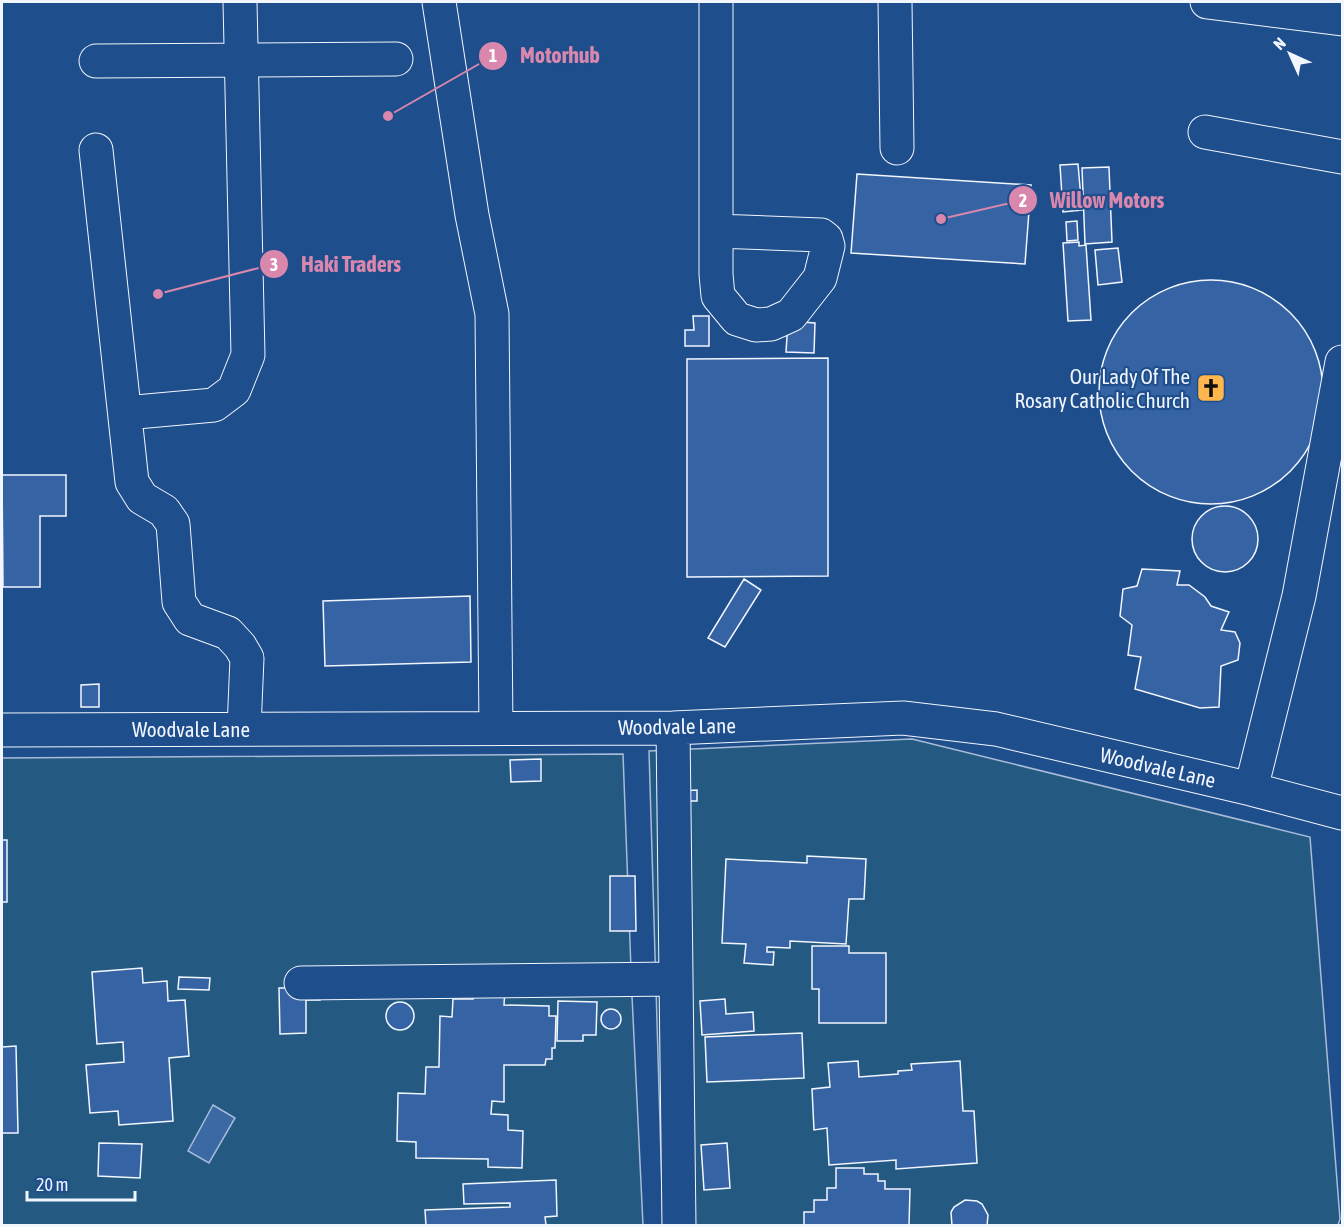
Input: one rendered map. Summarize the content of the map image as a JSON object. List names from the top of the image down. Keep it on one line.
{"streets":{"main road":["Woodvale Lane"]},"places":{"other":["Motorhub","Willow Motors","Haki Traders"],"church":["Our Lady Of The Rosary Catholic Church"]},"scale_bar":"20 m","north":"top left"}
